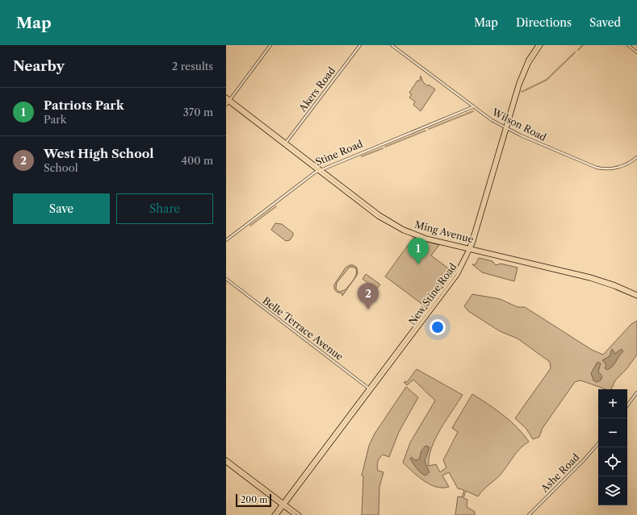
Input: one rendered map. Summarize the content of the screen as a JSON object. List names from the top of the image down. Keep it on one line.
{"streets":{"main road":["Ming Avenue","New Stine Road"],"street":["Akers Road","Wilson Road","Stine Road","Belle Terrace Avenue","Ashe Road"]},"crossings":[["Akers Road","Ming Avenue"],["Wilson Road","Stine Road"],["Wilson Road","New Stine Road"],["Stine Road","Ming Avenue"],["Ming Avenue","New Stine Road"],["New Stine Road","Belle Terrace Avenue"]],"scale_bar":"200 m","page":{"header":"Map","nav":["Map","Directions","Saved"],"heading":["Nearby","2 results"],"list":[{"mark":"1","name":"Patriots Park","note":"Park","value":"370 m"},{"mark":"2","name":"West High School","note":"School","value":"400 m"}],"buttons":["Save","Share"],"pins":["1","2"],"map_buttons":["+","−"],"scale":"200 m"}}
